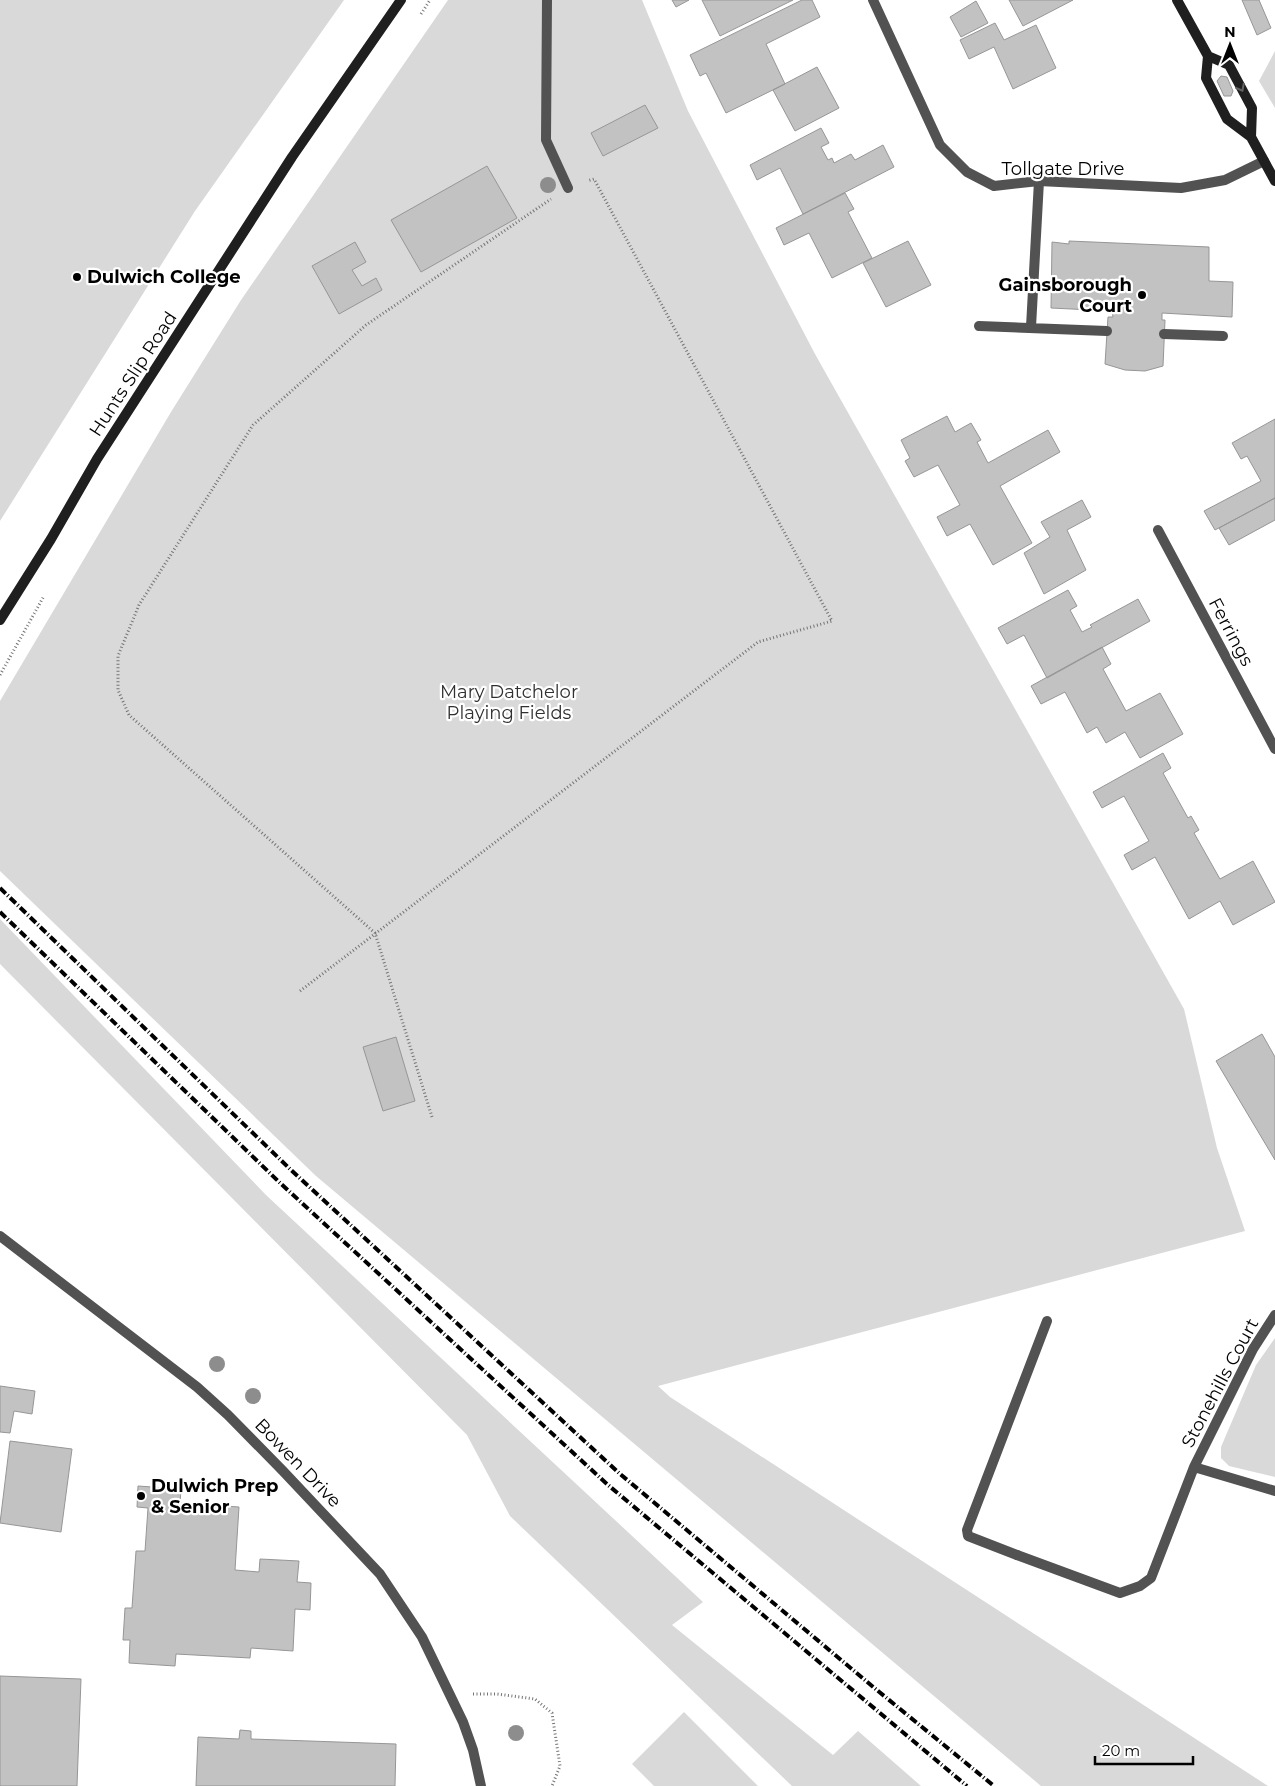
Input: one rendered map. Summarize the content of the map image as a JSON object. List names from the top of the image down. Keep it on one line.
{"streets":{"street":["Tollgate Drive","Hunts Slip Road","Ferrings","Stonehills Court","Bowen Drive"]},"parks":["Mary Datchelor Playing Fields"],"places":["Dulwich College","Gainsborough Court","Dulwich Prep & Senior"],"scale_bar":"20 m","north":"top"}
